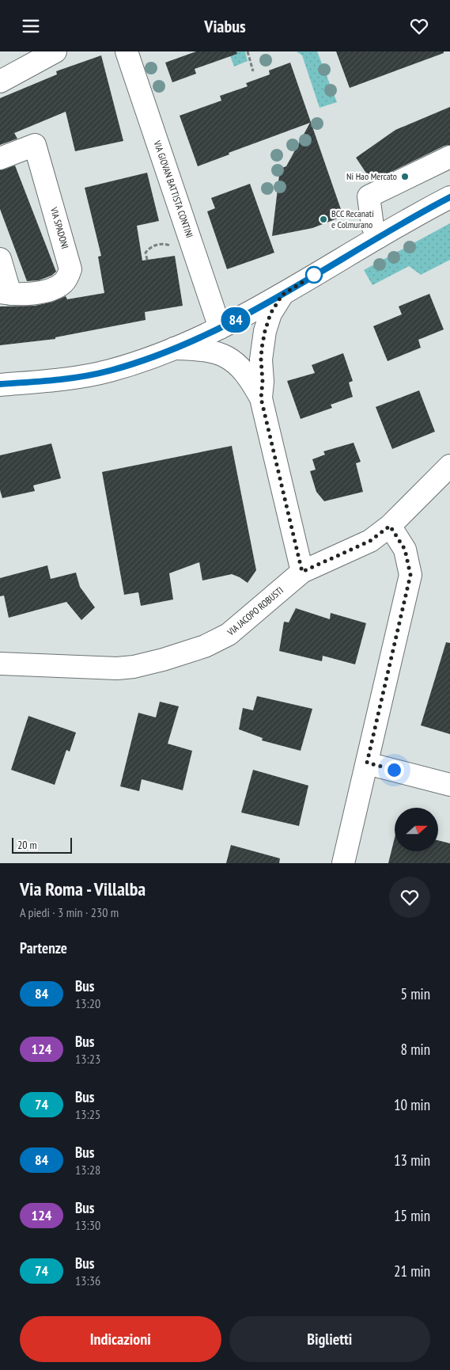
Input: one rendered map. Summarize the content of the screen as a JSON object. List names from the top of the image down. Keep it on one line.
{"streets":{"street":["VIA GIOVAN BATTISTA CONTINI","VIA SPADONI","VIA JACOPO ROBUSTI"]},"places":["Ni Hao Mercato","BCC Recanati e Colmurano"],"lines":["bus line 84"],"scale_bar":"20 m","north":"right","page":{"header":"Viabus","on_map":"84","scale":"20 m","heading":[["Via Roma - Villalba","A piedi · 3 min · 230 m"],"Partenze"],"list":[{"mark":"84","name":"Bus","note":"13:20","value":"5 min"},{"mark":"124","name":"Bus","note":"13:23","value":"8 min"},{"mark":"74","name":"Bus","note":"13:25","value":"10 min"},{"mark":"84","name":"Bus","note":"13:28","value":"13 min"},{"mark":"124","name":"Bus","note":"13:30","value":"15 min"},{"mark":"74","name":"Bus","note":"13:36","value":"21 min"}],"buttons":["Indicazioni","Biglietti"]}}
